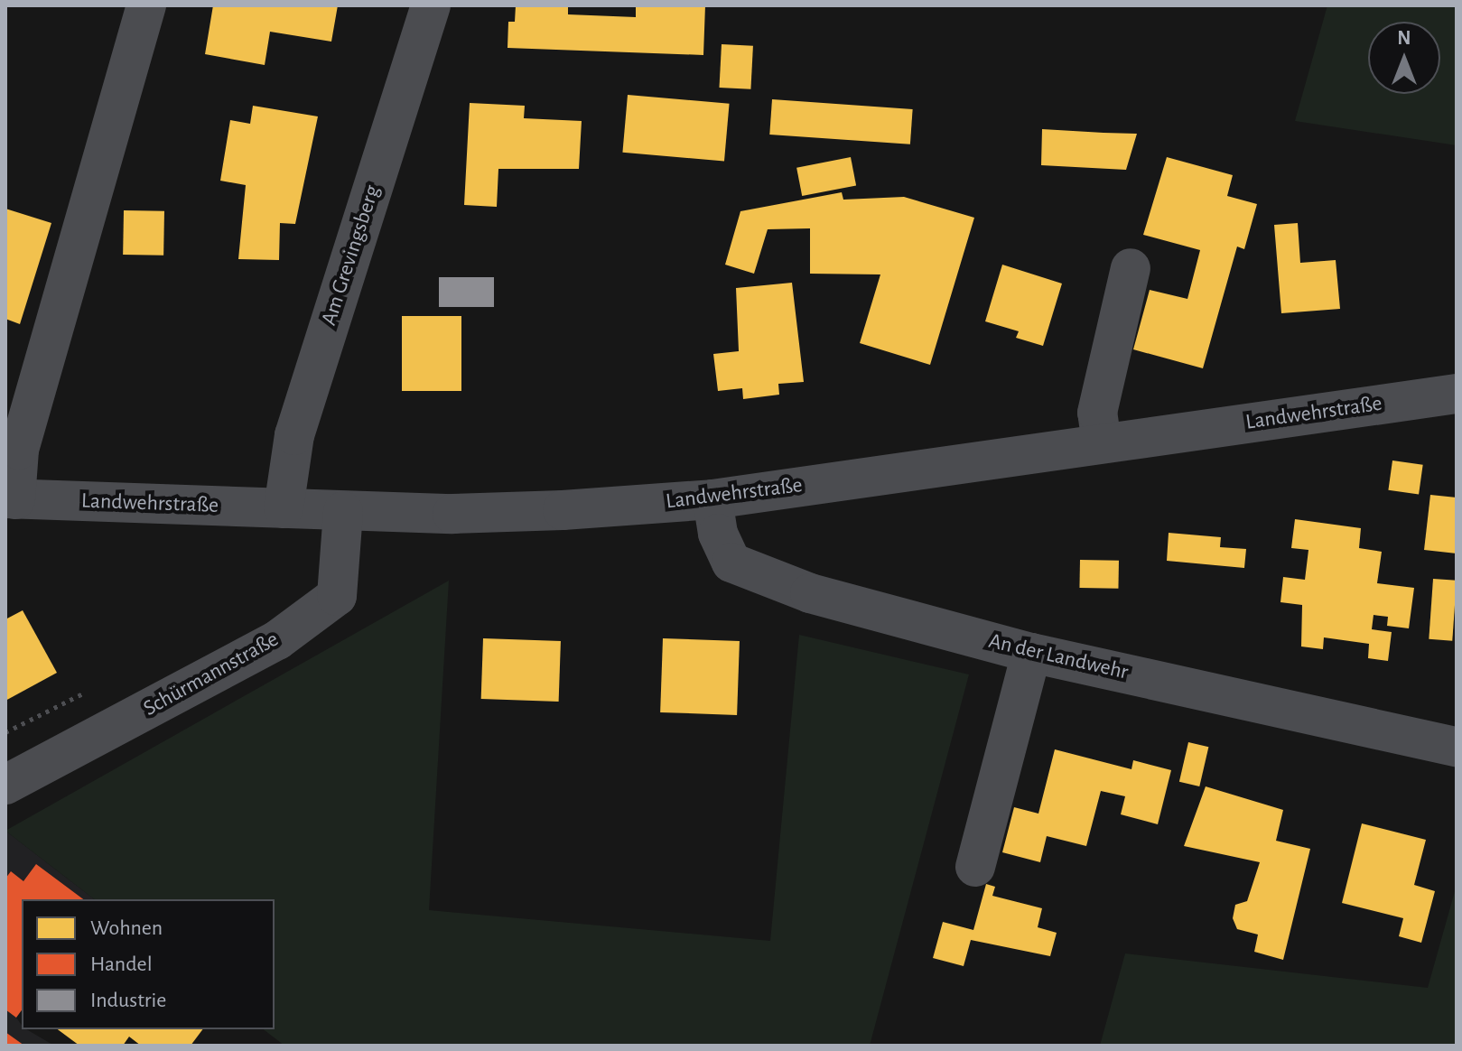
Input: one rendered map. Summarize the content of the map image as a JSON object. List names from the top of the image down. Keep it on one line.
{"streets":{"street":["Am Grevingsberg","Landwehrstraße","An der Landwehr","Schürmannstraße"]},"crossings":[["Am Grevingsberg","Landwehrstraße"],["Landwehrstraße","An der Landwehr"],["Landwehrstraße","Schürmannstraße"]],"legend":["Wohnen","Handel","Industrie"],"north":"top"}
